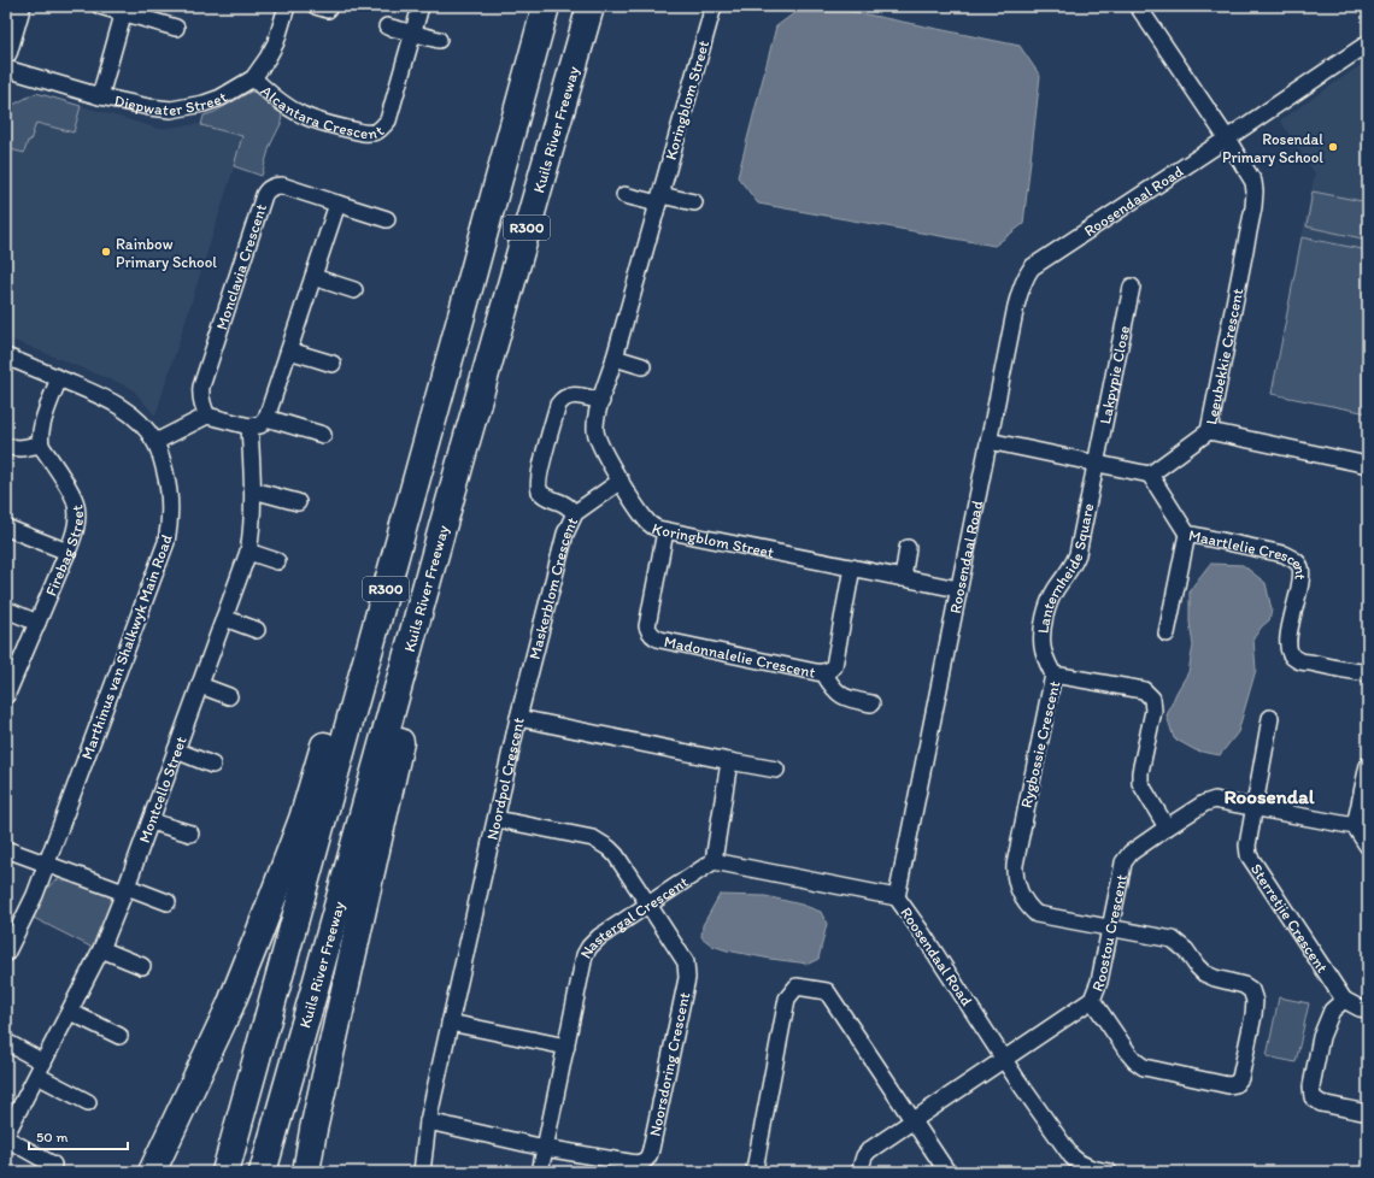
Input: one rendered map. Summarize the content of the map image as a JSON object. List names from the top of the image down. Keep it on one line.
{"streets":{"highway":["Kuils River Freeway","R300"],"street":["Diepwater Street","Koringblom Street","Alcantara Crescent","Roosendaal Road","Monclavia Crescent","Leeubekkie Crescent","Lakpypie Close","Firebag Street","Maartlelie Crescent","Lanternheide Square","Maskerblom Crescent","Marthinus van Shalkwyk Main Road","Madonnalelie Crescent","Rygbossie Crescent","Noordpol Crescent","Montcello Street","Sterretjie Crescent","Nastergal Crescent","Roostou Crescent","Noorsdoring Crescent"]},"crossings":[["Diepwater Street","Alcantara Crescent"],["Koringblom Street","Roosendaal Road"],["Koringblom Street","Maskerblom Crescent"],["Koringblom Street","Madonnalelie Crescent"],["Roosendaal Road","Leeubekkie Crescent"],["Roosendaal Road","Roostou Crescent"],["Leeubekkie Crescent","Maartlelie Crescent"],["Lakpypie Close","Lanternheide Square"],["Lanternheide Square","Rygbossie Crescent"],["Maskerblom Crescent","Noordpol Crescent"],["Rygbossie Crescent","Roostou Crescent"],["Sterretjie Crescent","Roostou Crescent"],["Nastergal Crescent","Noorsdoring Crescent"]],"districts":["Roosendal"],"places":["Rosendal Primary School","Rainbow Primary School"],"scale_bar":"50 m"}
